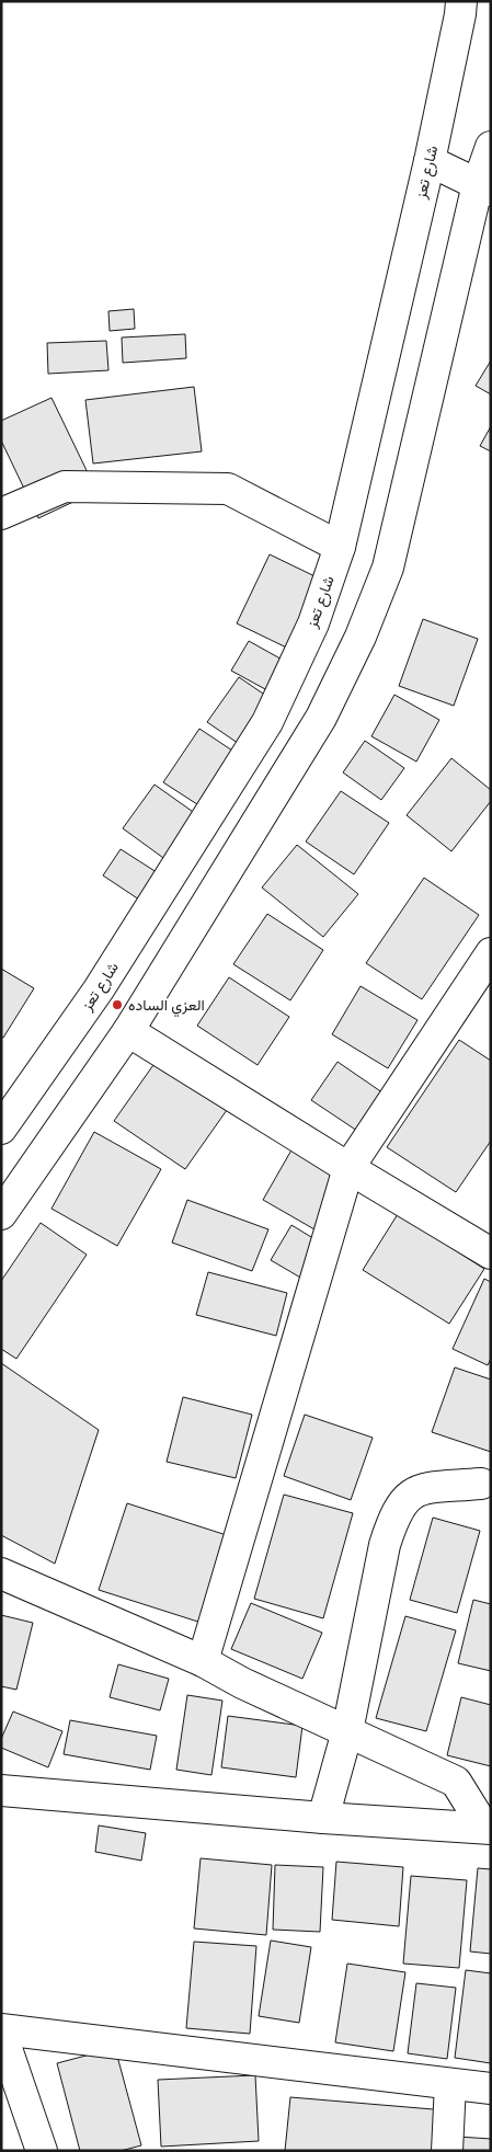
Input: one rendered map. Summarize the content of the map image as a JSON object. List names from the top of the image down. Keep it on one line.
{"streets":{"street":["شارع تعز"]},"places":["العزي الساده"]}
